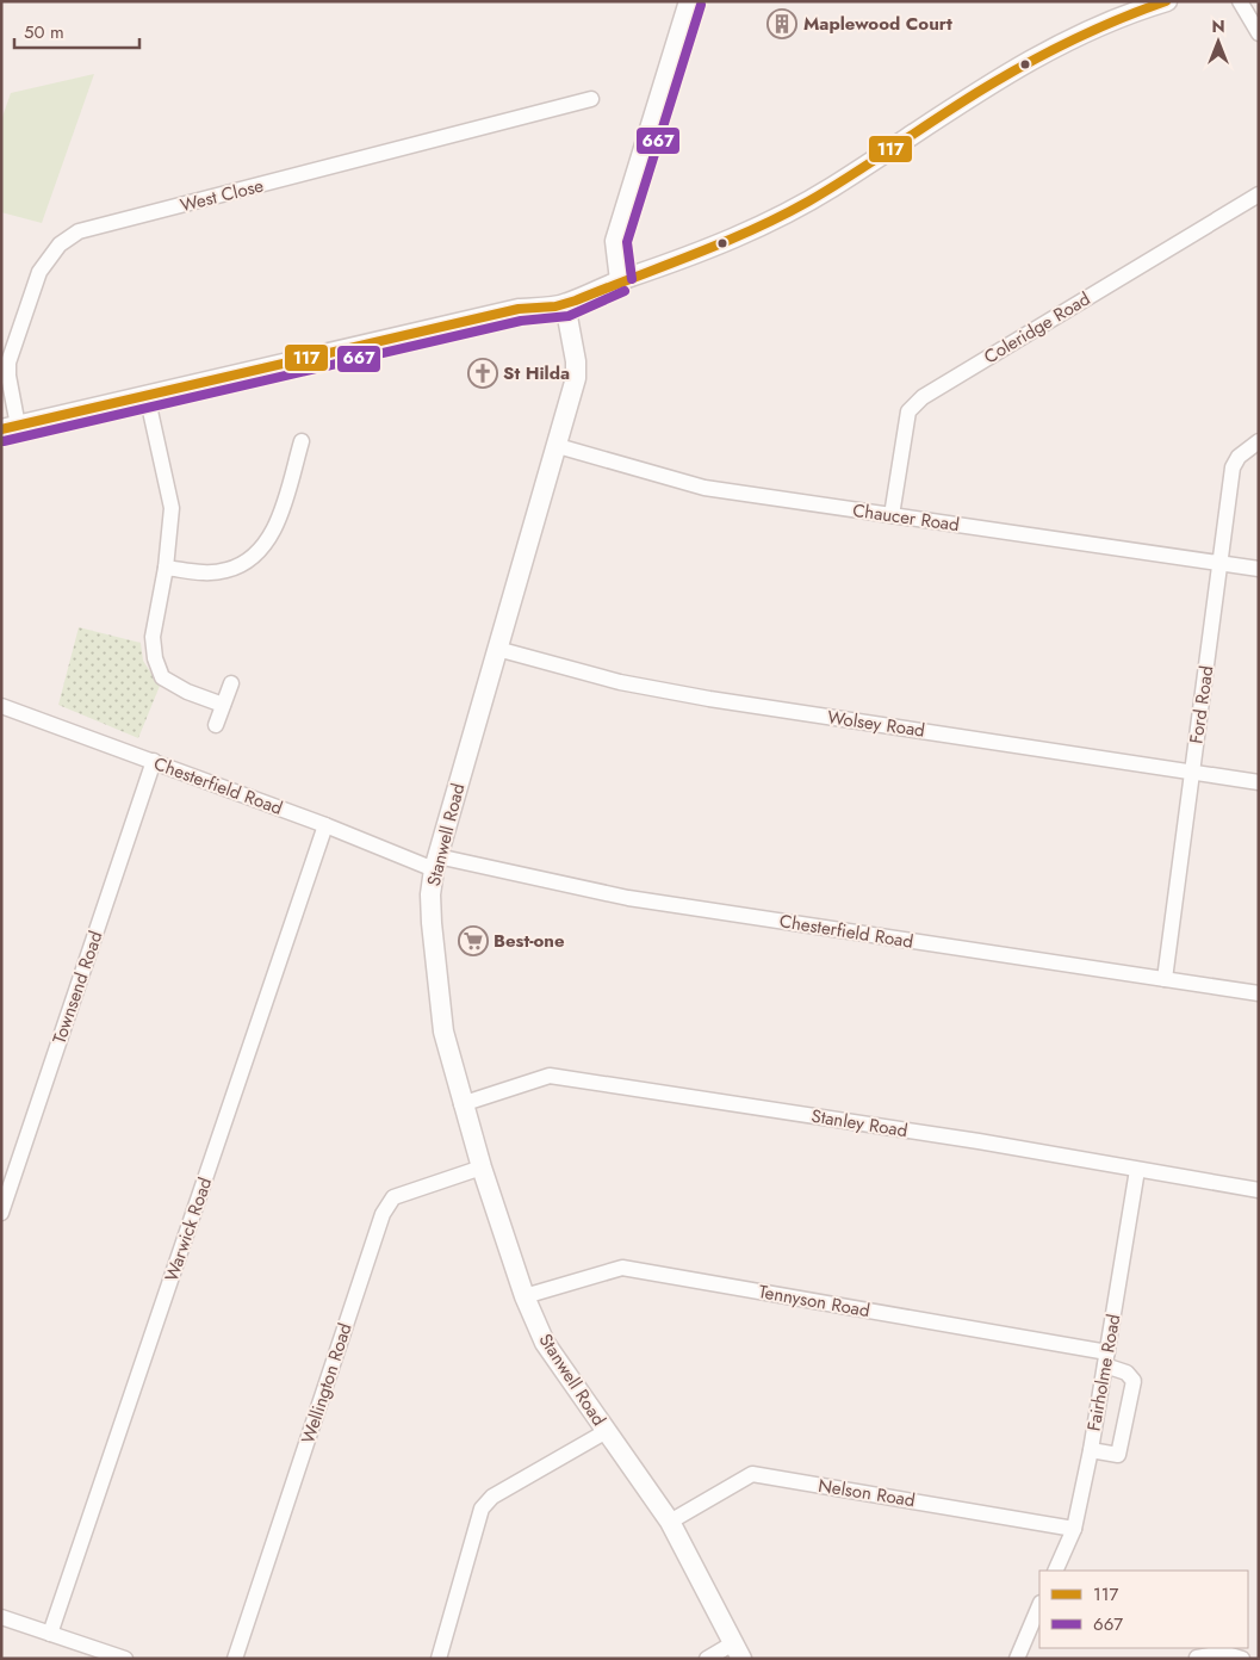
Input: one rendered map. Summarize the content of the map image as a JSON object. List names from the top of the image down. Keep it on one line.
{"streets":{"street":["West Close","Coleridge Road","Chaucer Road","Ford Road","Wolsey Road","Chesterfield Road","Stanwell Road","Townsend Road","Stanley Road","Warwick Road","Tennyson Road","Fairholme Road","Wellington Road","Nelson Road"]},"crossings":[["Coleridge Road","Chaucer Road"],["Chaucer Road","Ford Road"],["Chaucer Road","Stanwell Road"],["Ford Road","Wolsey Road"],["Ford Road","Chesterfield Road"],["Wolsey Road","Stanwell Road"],["Chesterfield Road","Stanwell Road"],["Chesterfield Road","Townsend Road"],["Chesterfield Road","Warwick Road"],["Stanwell Road","Stanley Road"],["Stanwell Road","Tennyson Road"],["Stanwell Road","Wellington Road"],["Stanwell Road","Nelson Road"],["Stanley Road","Fairholme Road"],["Tennyson Road","Fairholme Road"],["Fairholme Road","Nelson Road"]],"places":{"building":["Maplewood Court"],"church":["St Hilda"],"supermarket":["Best-one"]},"lines":["transit line 117","transit line 667"],"legend":["117","667"],"scale_bar":"50 m","north":"top"}
